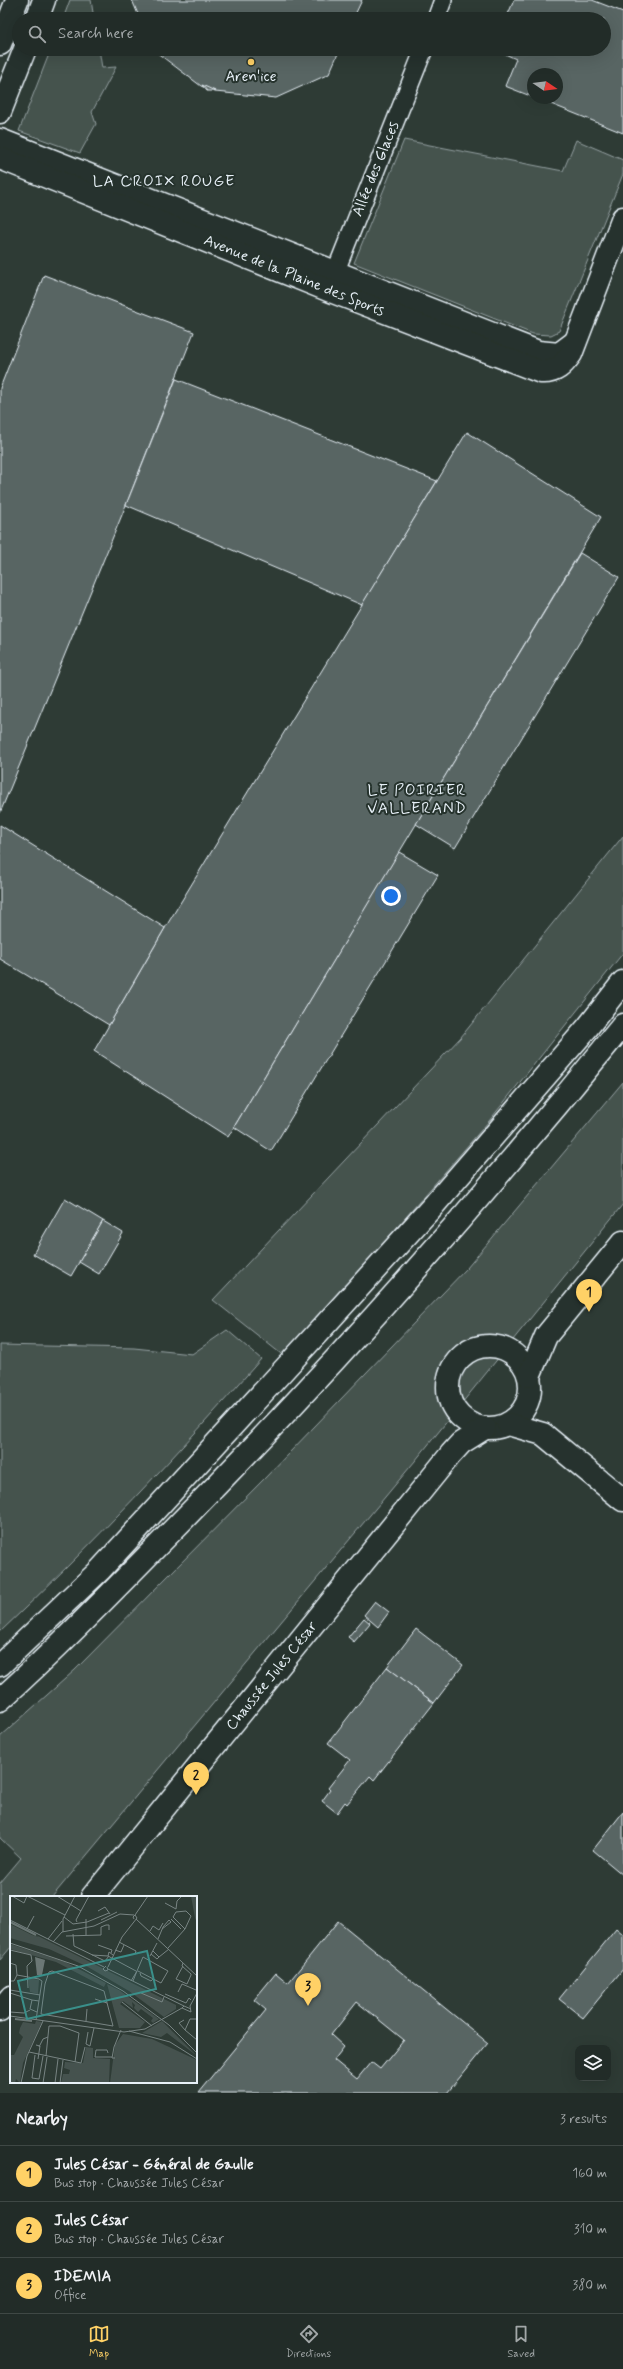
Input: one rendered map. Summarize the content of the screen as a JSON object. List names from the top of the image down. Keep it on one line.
{"streets":{"main road":["Avenue de la Plaine des Sports","Chaussée Jules César"],"street":["Allée des Glaces"]},"crossings":[["Allée des Glaces","Avenue de la Plaine des Sports"]],"districts":["LA CROIX ROUGE","LE POIRIER VALLERAND"],"places":["Aren'ice"],"north":"right","page":{"search":"Search here","pins":["1","2","3"],"heading":["Nearby","3 results"],"list":[{"mark":"1","name":"Jules César - Général de Gaulle","note":"Bus stop · Chaussée Jules César","value":"160 m"},{"mark":"2","name":"Jules César","note":"Bus stop · Chaussée Jules César","value":"310 m"},{"mark":"3","name":"IDEMIA","note":"Office","value":"380 m"}],"nav":["Map","Directions","Saved"]}}
